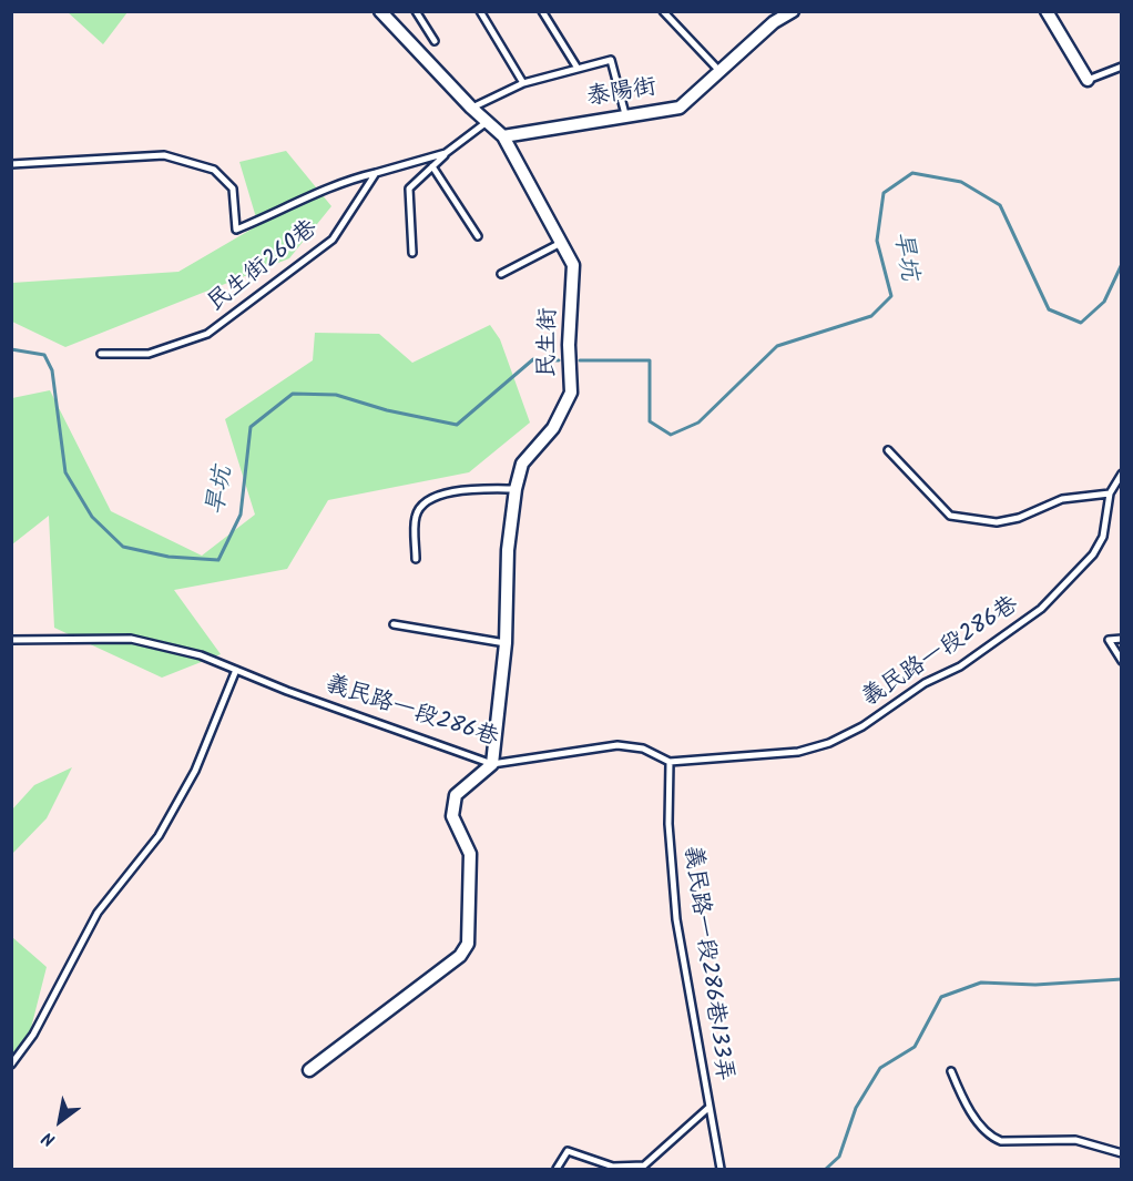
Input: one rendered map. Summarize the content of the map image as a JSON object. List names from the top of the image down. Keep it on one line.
{"streets":{"street":["泰陽街","民生街"],"lane":["民生街260巷","義民路一段286巷","義民路一段286巷133弄"]},"crossings":[["泰陽街","民生街"],["民生街","義民路一段286巷"],["義民路一段286巷","義民路一段286巷133弄"]],"water":["旱坑"],"north":"bottom left"}
